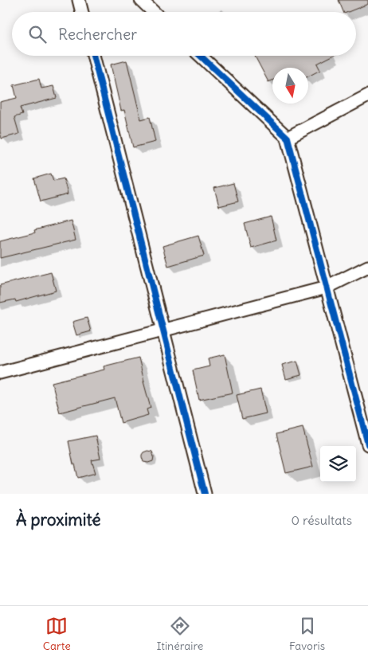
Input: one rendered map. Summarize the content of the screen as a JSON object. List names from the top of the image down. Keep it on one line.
{"north":"bottom","page":{"search":"Rechercher","heading":["À proximité","0 résultats"],"nav":["Carte","Itinéraire","Favoris"]}}
